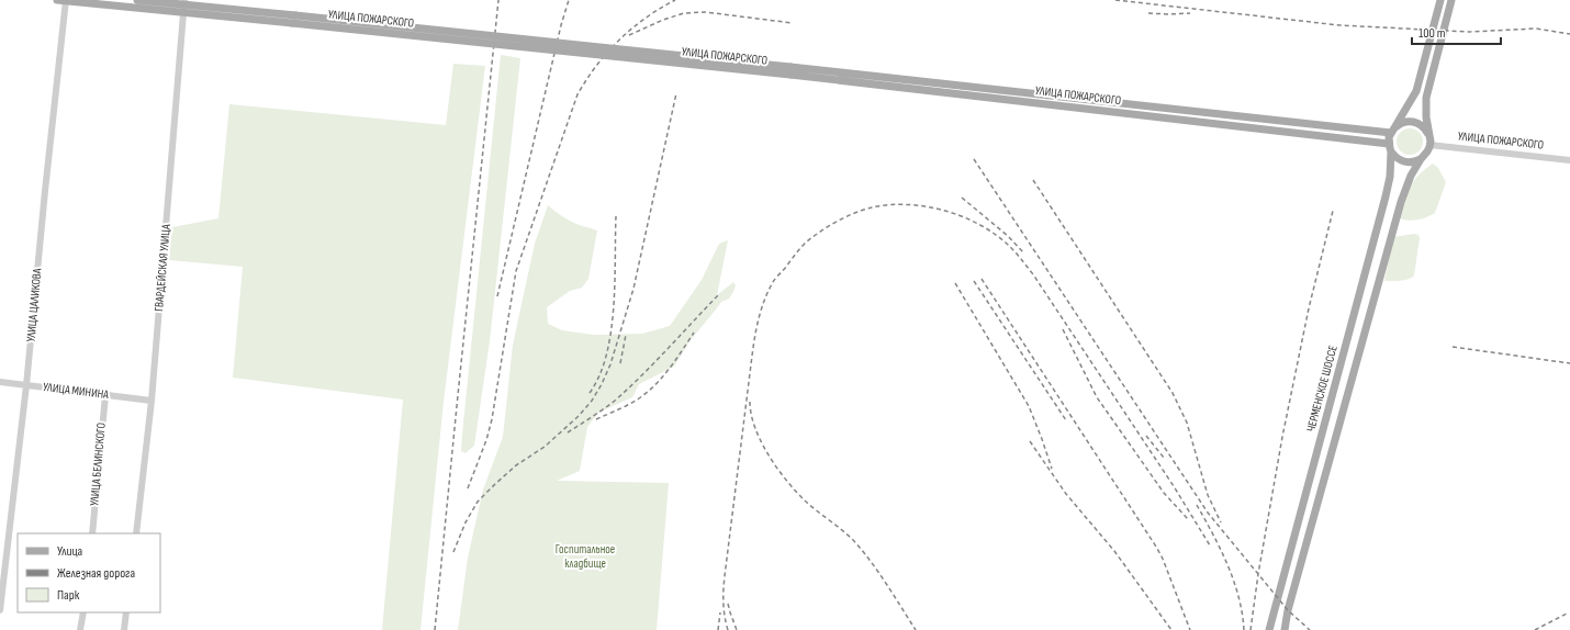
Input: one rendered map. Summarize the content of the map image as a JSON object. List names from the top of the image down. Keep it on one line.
{"streets":{"main road":["УЛИЦА ПОЖАРСКОГО","ЧЕРМЕНСКОЕ ШОССЕ"],"street":["ГВАРДЕЙСКАЯ УЛИЦА","УЛИЦА ЦАЛИКОВА","УЛИЦА МИНИНА","УЛИЦА БЕЛИНСКОГО"]},"crossings":[["УЛИЦА ПОЖАРСКОГО","ГВАРДЕЙСКАЯ УЛИЦА"],["УЛИЦА ПОЖАРСКОГО","УЛИЦА ЦАЛИКОВА"],["УЛИЦА ПОЖАРСКОГО","ЧЕРМЕНСКОЕ ШОССЕ"],["ГВАРДЕЙСКАЯ УЛИЦА","УЛИЦА МИНИНА"],["УЛИЦА ЦАЛИКОВА","УЛИЦА МИНИНА"],["УЛИЦА МИНИНА","УЛИЦА БЕЛИНСКОГО"]],"parks":["Госпитальное кладбище"],"legend":["Улица","Железная дорога","Парк"],"scale_bar":"100 m"}
